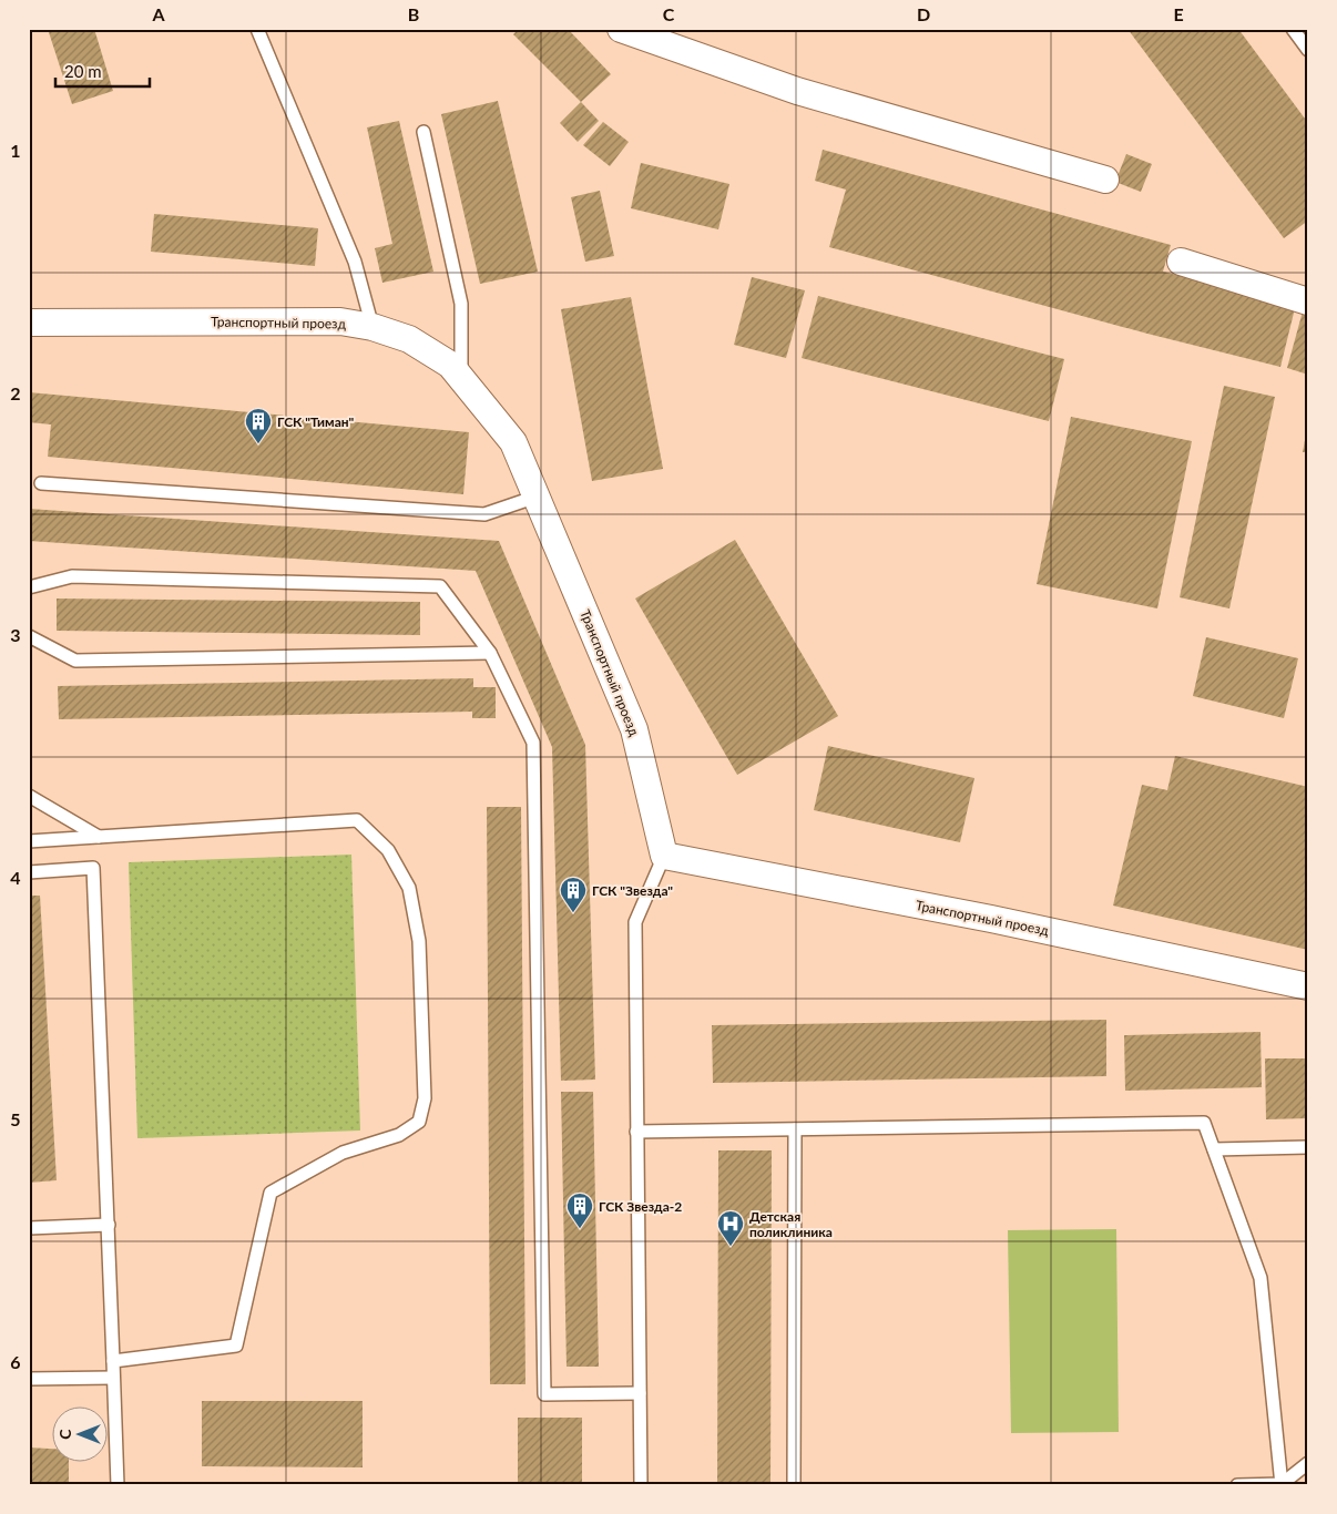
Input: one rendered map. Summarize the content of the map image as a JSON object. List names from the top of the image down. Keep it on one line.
{"streets":{"street":["Транспортный проезд"]},"places":{"building":["ГСК \"Тиман\"","ГСК \"Звезда\"","ГСК Звезда-2"],"hospital":["Детская поликлиника"]},"scale_bar":"20 m","north":"left","grid":{"columns":["A","B","C","D","E"],"rows":["1","2","3","4","5","6"]}}
